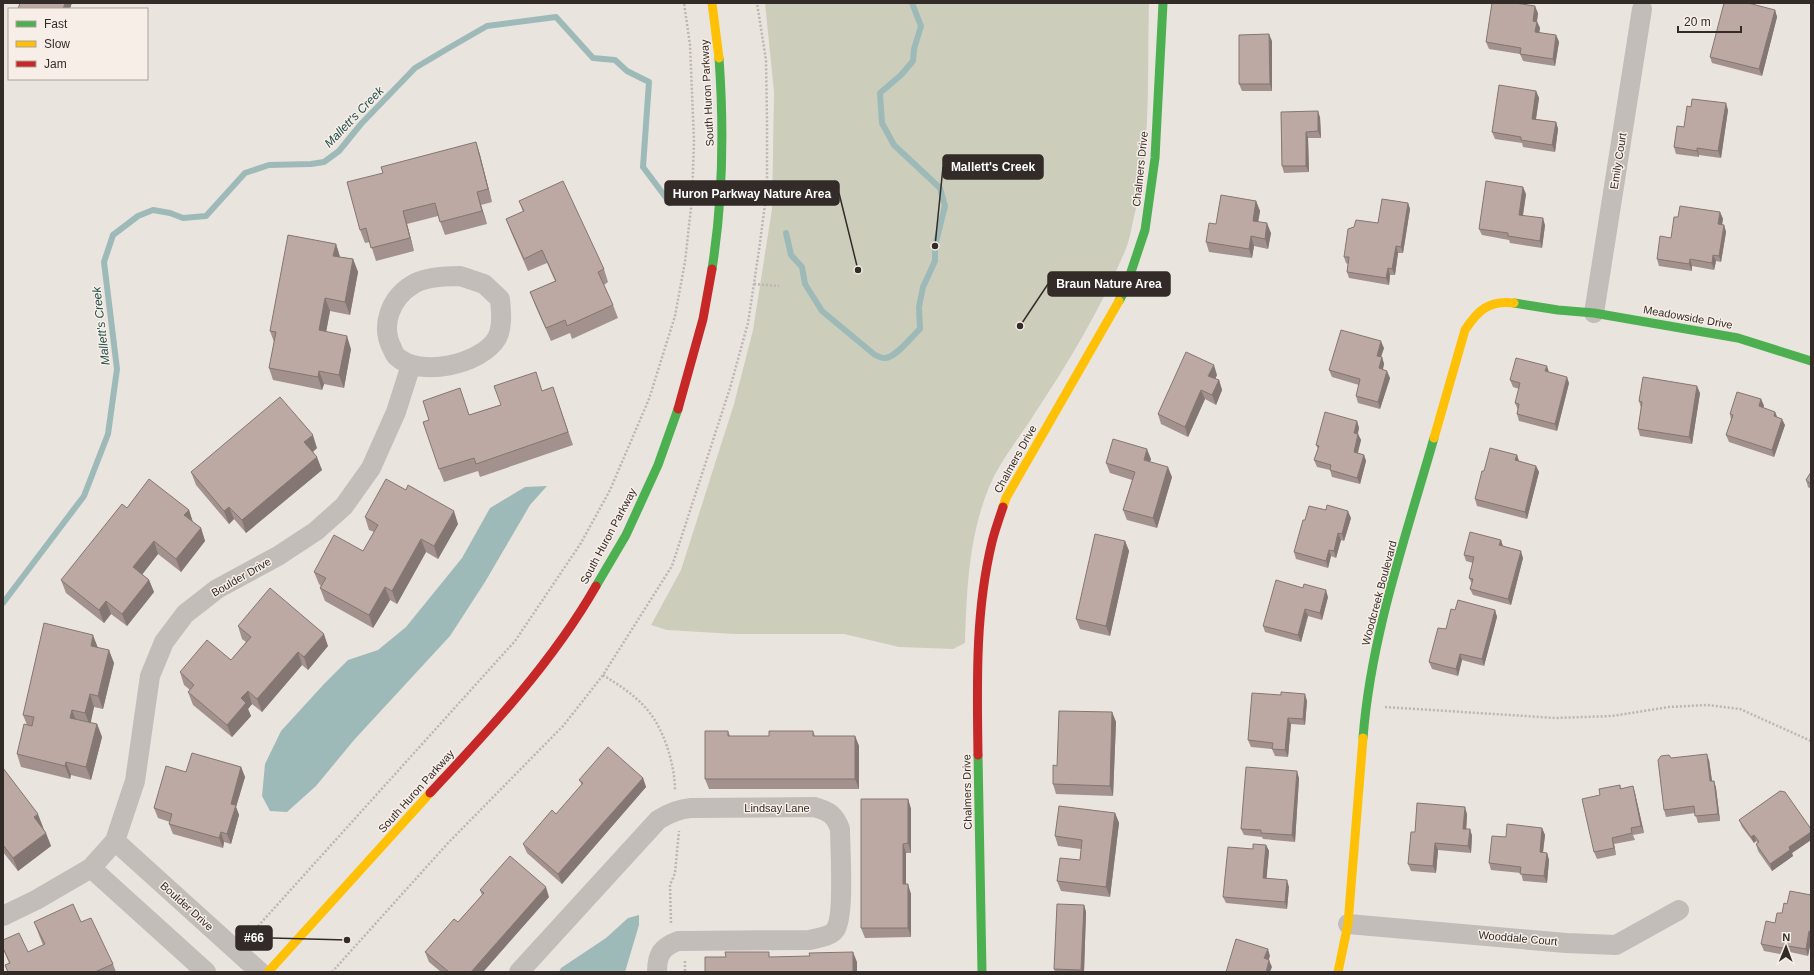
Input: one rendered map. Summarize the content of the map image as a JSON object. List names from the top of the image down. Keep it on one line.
{"streets":{"street":["South Huron Parkway","Emily Court","Chalmers Drive","Meadowside Drive","Boulder Drive","Woodcreek Boulevard","Lindsay Lane","Wooddale Court"]},"crossings":[["Emily Court","Meadowside Drive"],["Meadowside Drive","Woodcreek Boulevard"],["Woodcreek Boulevard","Wooddale Court"]],"water":["Mallett's Creek"],"places":["Mallett's Creek","Huron Parkway Nature Area","Braun Nature Area","#66"],"legend":["Fast","Slow","Jam"],"scale_bar":"20 m","north":"top"}
